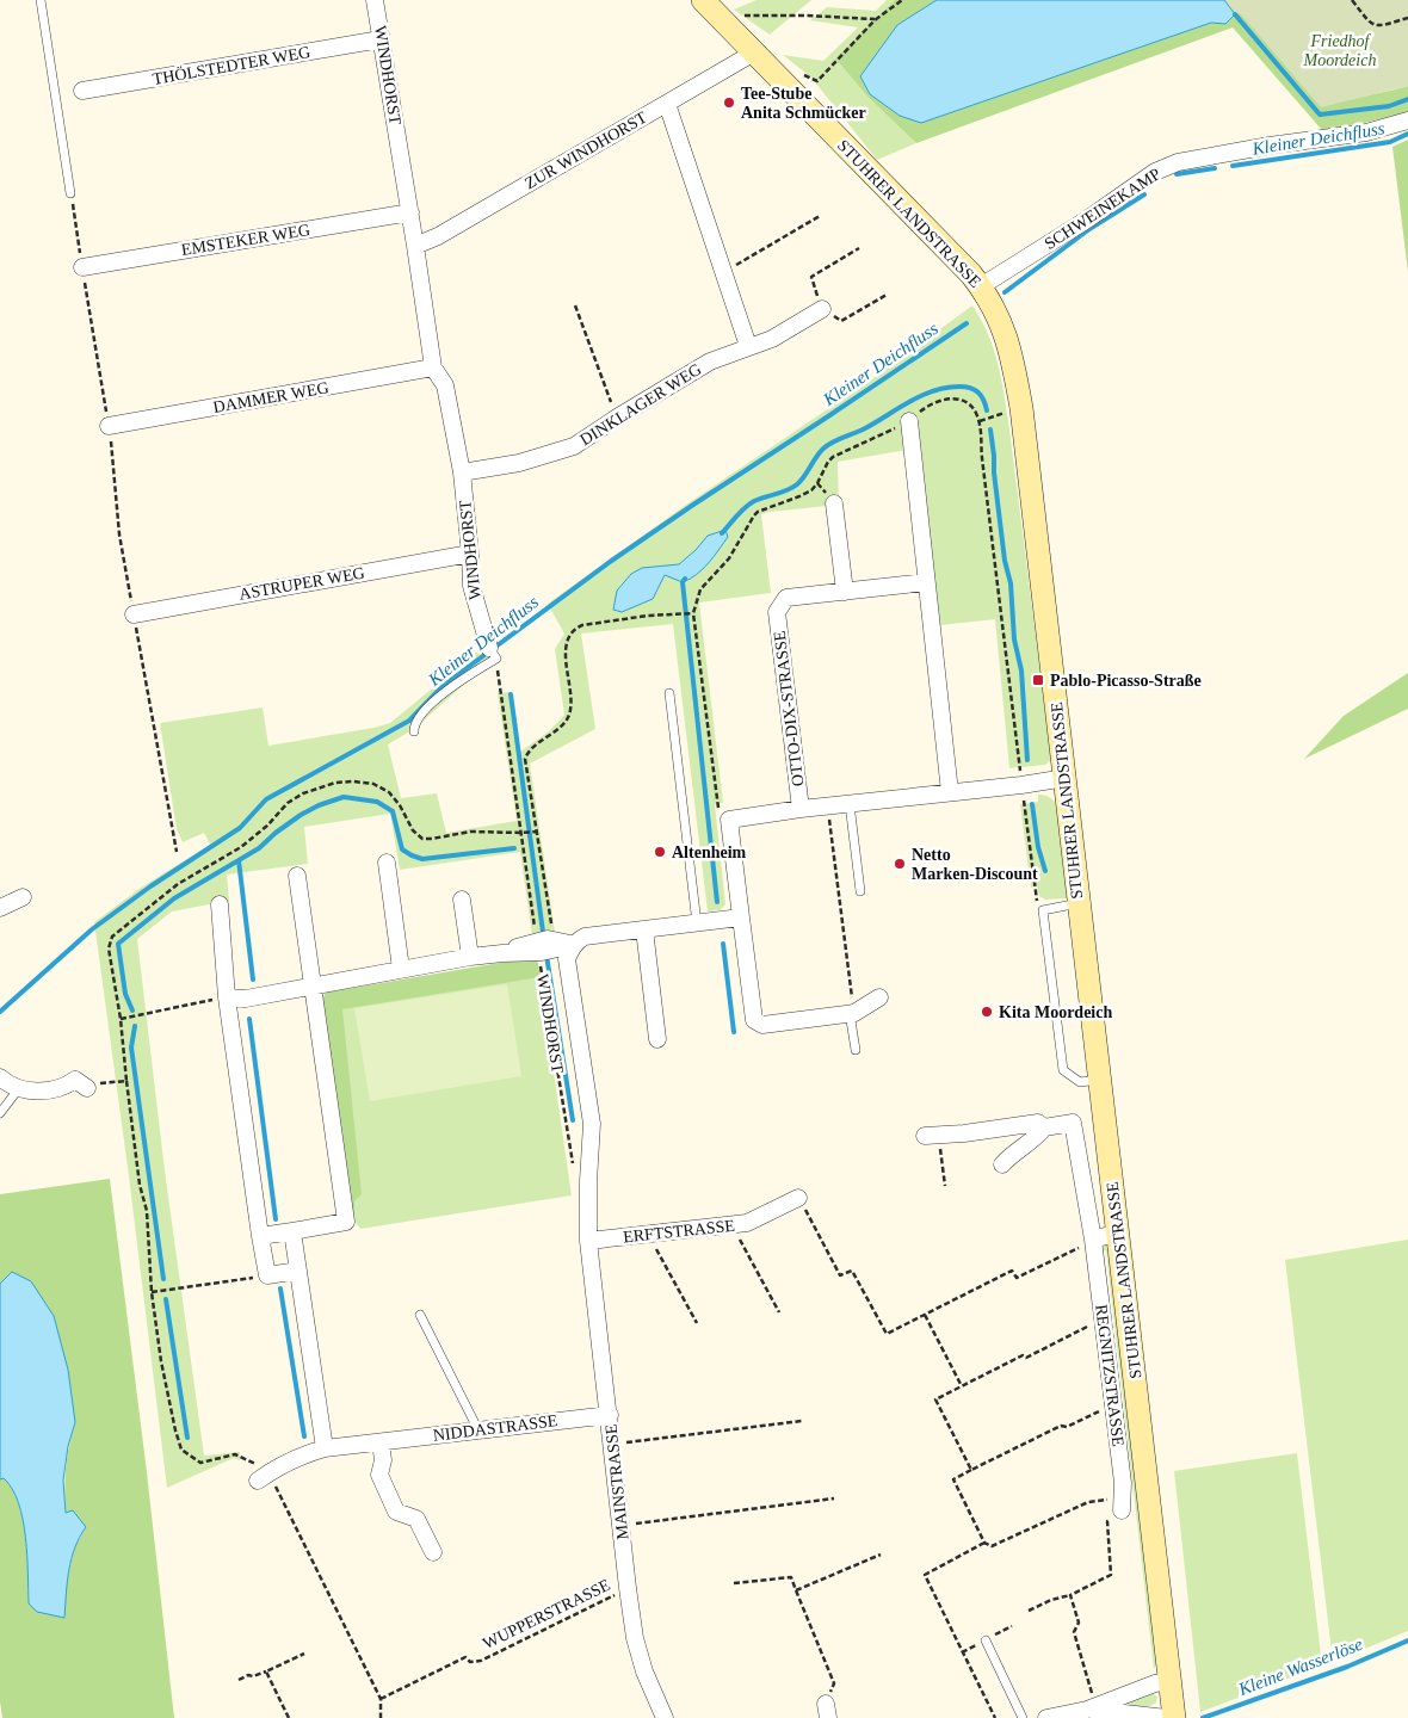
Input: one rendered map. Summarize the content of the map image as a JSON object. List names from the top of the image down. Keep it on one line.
{"streets":{"main road":["STUHRER LANDSTRASSE"],"street":["THÖLSTEDTER WEG","WINDHORST","ZUR WINDHORST","SCHWEINEKAMP","EMSTEKER WEG","DAMMER WEG","DINKLAGER WEG","ASTRUPER WEG","OTTO-DIX-STRASSE","ERFTSTRASSE","REGNITZSTRASSE","NIDDASTRASSE","MAINSTRASSE"],"path":["WUPPERSTRASSE"]},"crossings":[["THÖLSTEDTER WEG","WINDHORST"],["WINDHORST","ZUR WINDHORST"],["WINDHORST","EMSTEKER WEG"],["WINDHORST","DAMMER WEG"],["WINDHORST","DINKLAGER WEG"],["WINDHORST","ASTRUPER WEG"],["ZUR WINDHORST","STUHRER LANDSTRASSE"],["SCHWEINEKAMP","STUHRER LANDSTRASSE"],["ERFTSTRASSE","MAINSTRASSE"],["NIDDASTRASSE","MAINSTRASSE"],["MAINSTRASSE","WUPPERSTRASSE"]],"water":["Kleiner Deichfluss","Kleine Wasserlöse"],"parks":["Friedhof Moordeich"],"places":{"other":["Tee-Stube Anita Schmücker","Altenheim","Netto Marken-Discount","Kita Moordeich"],"transit":["Pablo-Picasso-Straße"]}}
